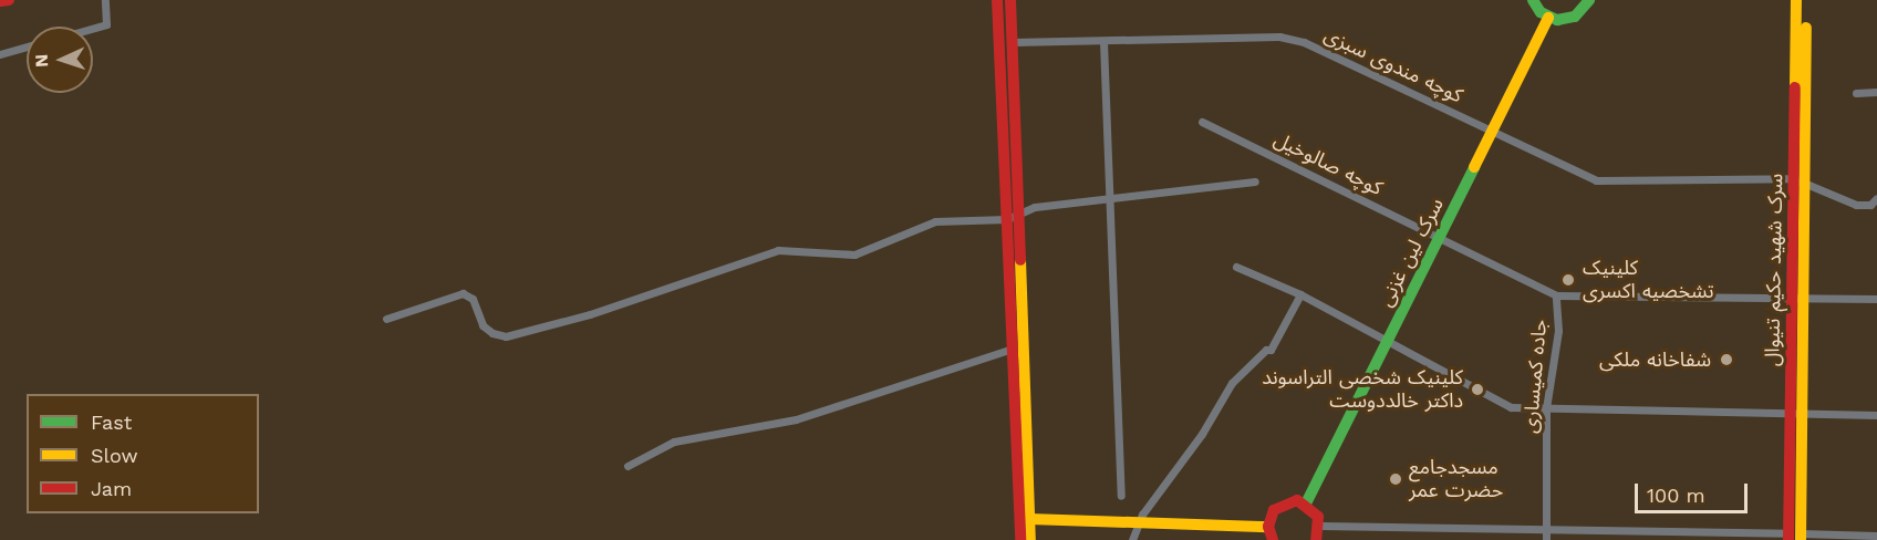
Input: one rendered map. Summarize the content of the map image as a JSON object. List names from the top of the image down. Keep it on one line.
{"streets":{"main road":["سرک لین غزنی","سرک شهید حکیم تنیوال"],"street":["کوچه مندوی سبزی","کوچه صالوخیل","جاده کمیساری"]},"crossings":[["کوچه مندوی سبزی","سرک لین غزنی"],["کوچه مندوی سبزی","سرک شهید حکیم تنیوال"],["کوچه صالوخیل","سرک لین غزنی"],["کوچه صالوخیل","جاده کمیساری"]],"places":["کلینیک تشخصیه اکسری","شفاخانه ملکی","کلینیک شخصی التراسوند داکتر خالددوست","مسجدجامع حضرت عمر"],"legend":["Fast","Slow","Jam"],"scale_bar":"100 m","north":"left"}
